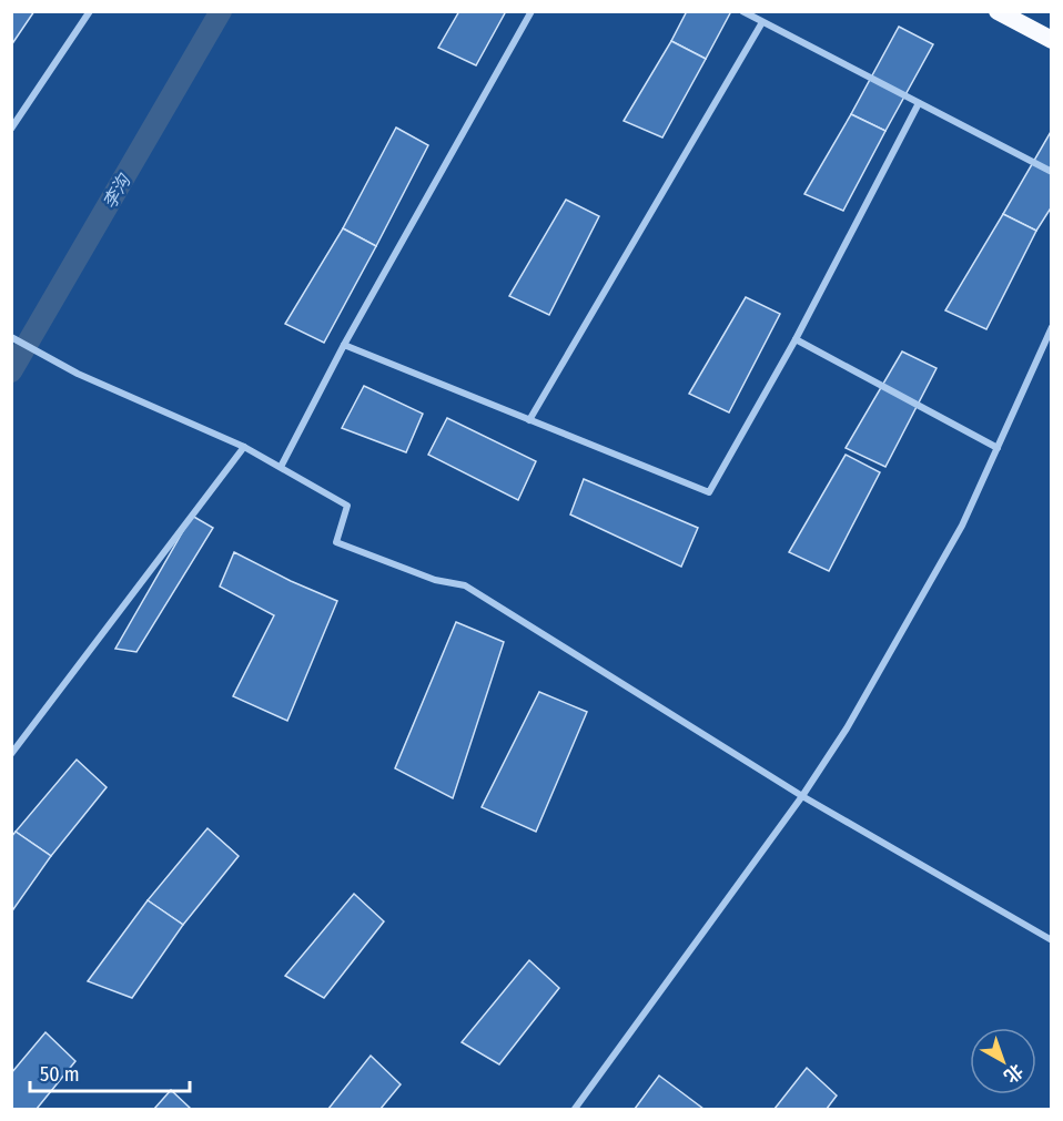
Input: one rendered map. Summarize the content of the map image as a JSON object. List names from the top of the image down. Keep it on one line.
{"water":["李沟"],"scale_bar":"50 m","north":"bottom right"}
